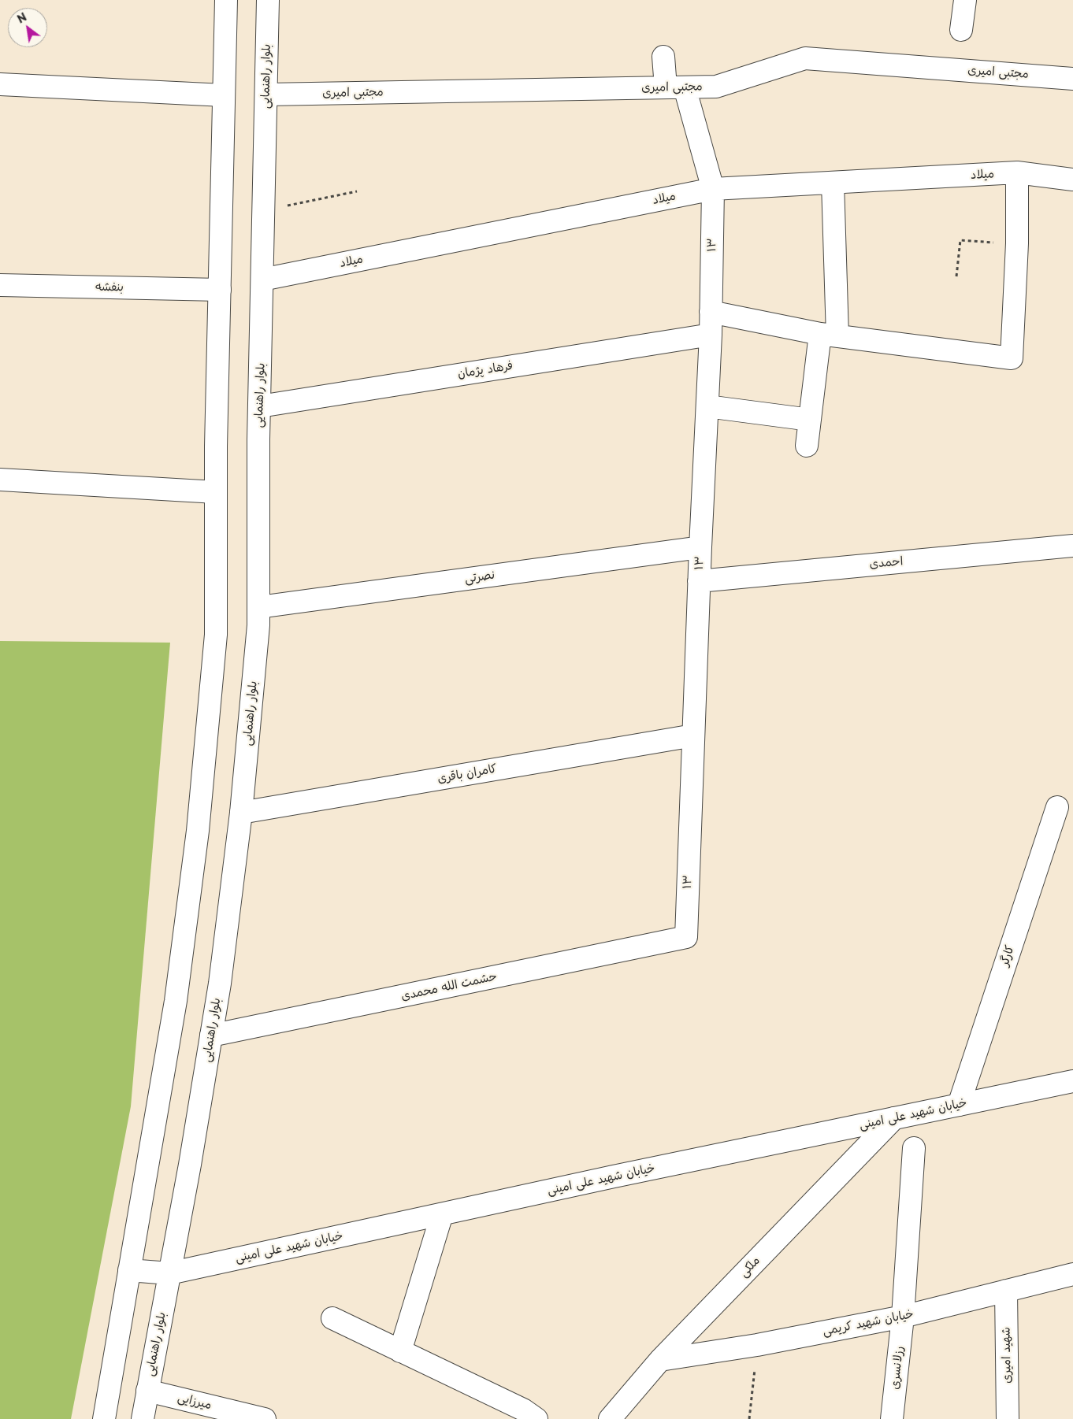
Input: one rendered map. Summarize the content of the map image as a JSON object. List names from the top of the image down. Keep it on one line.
{"streets":{"street":["مجتبی امیری","بلوار راهنمایی","میلاد","۱۳","بنفشه","فرهاد پژمان","احمدی","نصرتی","کامران باقری","کارگر","حشمت الله محمدی","خیابان شهید علی امینی","ملکی","خیابان شهید کریمی","شهید امیری","رزلانسری","میرزایی"]},"crossings":[["مجتبی امیری","بلوار راهنمایی"],["مجتبی امیری","۱۳"],["بلوار راهنمایی","میلاد"],["بلوار راهنمایی","فرهاد پژمان"],["بلوار راهنمایی","نصرتی"],["بلوار راهنمایی","کامران باقری"],["بلوار راهنمایی","حشمت الله محمدی"],["بلوار راهنمایی","خیابان شهید علی امینی"],["بلوار راهنمایی","میرزایی"],["میلاد","۱۳"],["۱۳","فرهاد پژمان"],["۱۳","احمدی"],["۱۳","نصرتی"],["۱۳","کامران باقری"],["۱۳","حشمت الله محمدی"],["کارگر","خیابان شهید علی امینی"],["خیابان شهید علی امینی","ملکی"],["ملکی","خیابان شهید کریمی"],["خیابان شهید کریمی","شهید امیری"],["خیابان شهید کریمی","رزلانسری"]],"north":"top left"}
